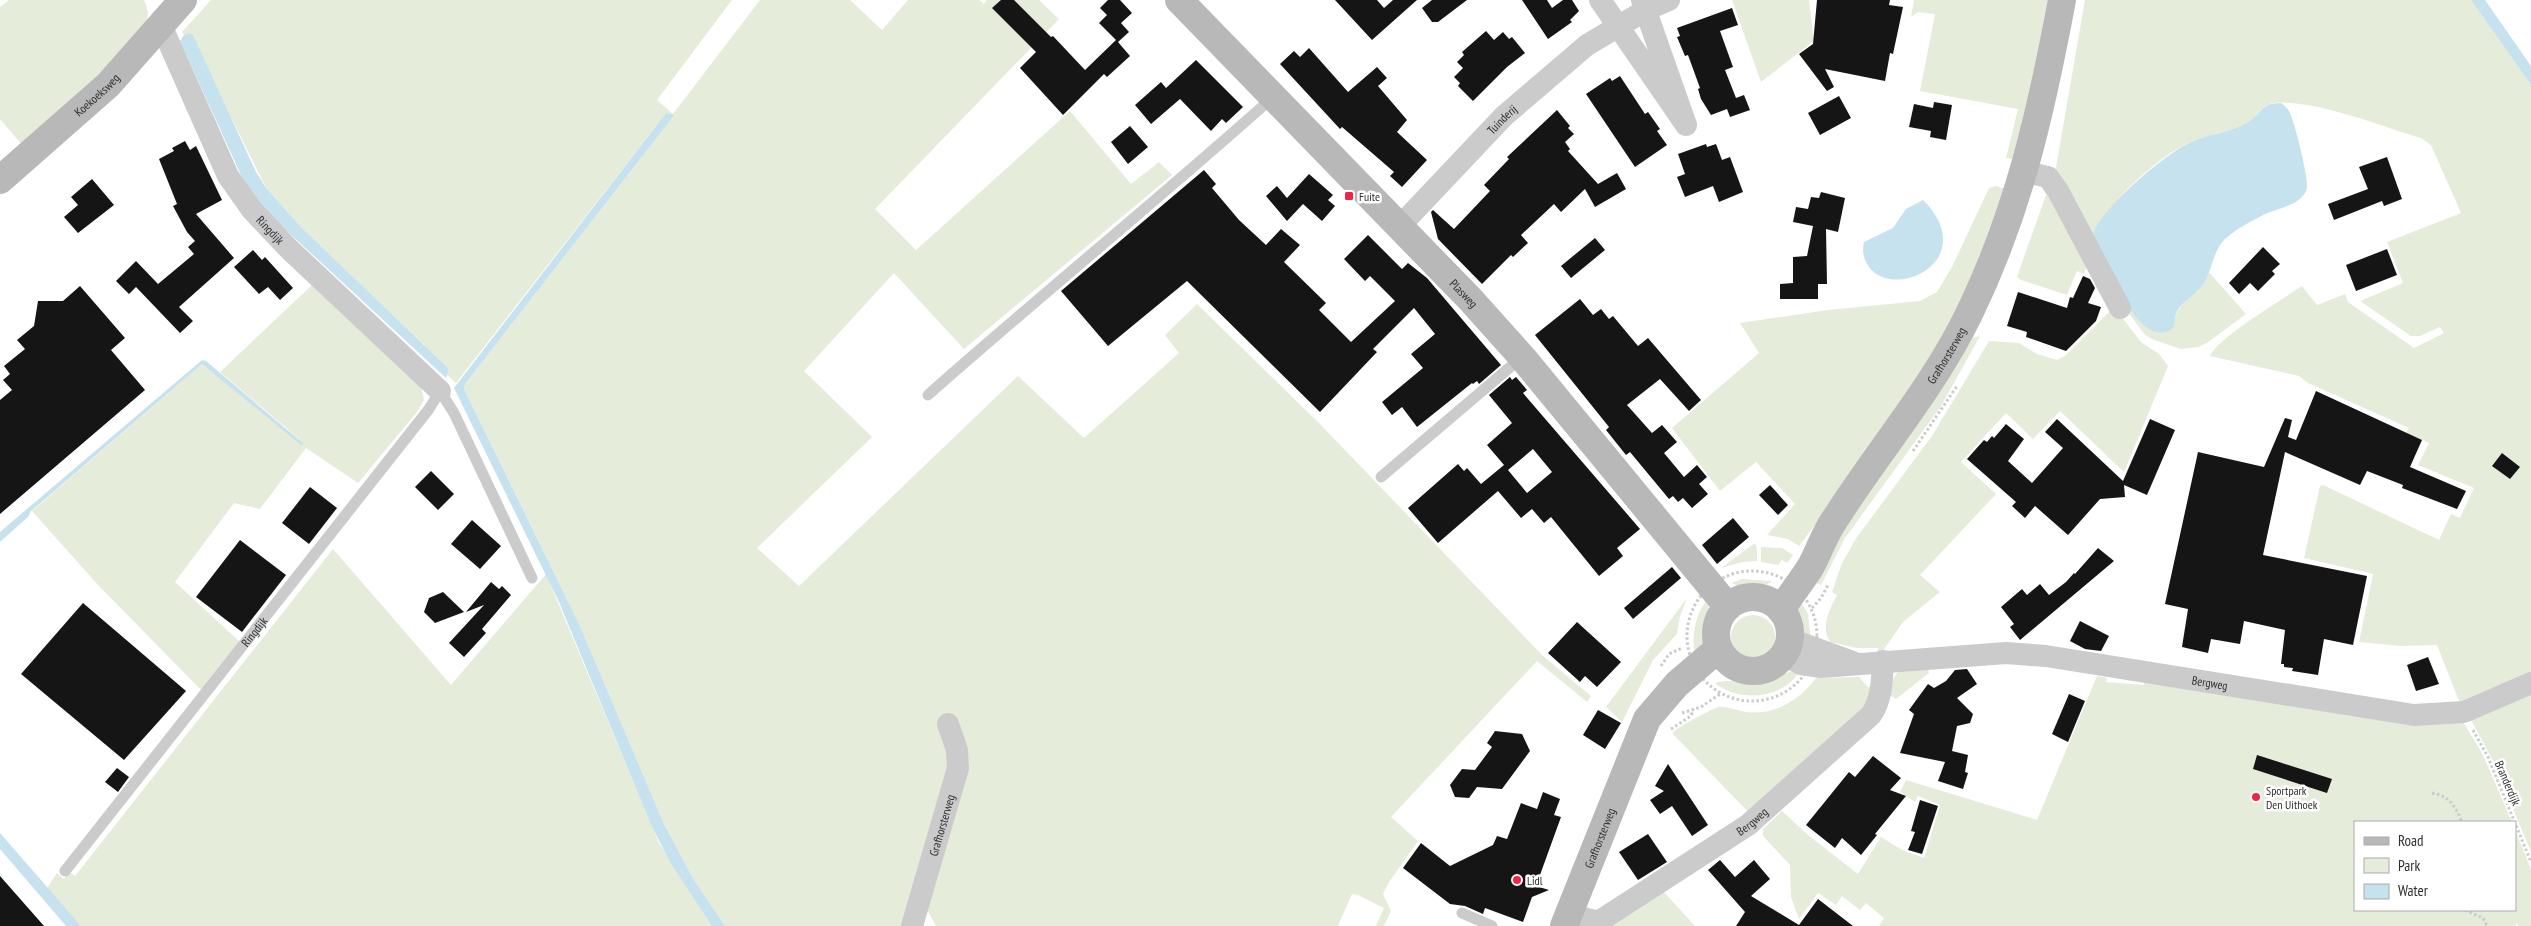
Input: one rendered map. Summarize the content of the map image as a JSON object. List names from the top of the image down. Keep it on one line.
{"streets":{"main road":["Koekoeksweg","Plasweg","Grafhorsterweg"],"street":["Tuinderij","Ringdijk","Bergweg"],"path":["Branderdijk"]},"crossings":[["Koekoeksweg","Ringdijk"],["Tuinderij","Plasweg"],["Grafhorsterweg","Bergweg"],["Bergweg","Branderdijk"]],"places":{"transit":["Fuite"],"other":["Sportpark Den Uithoek","Lidl"]},"legend":["Road","Park","Water"]}
